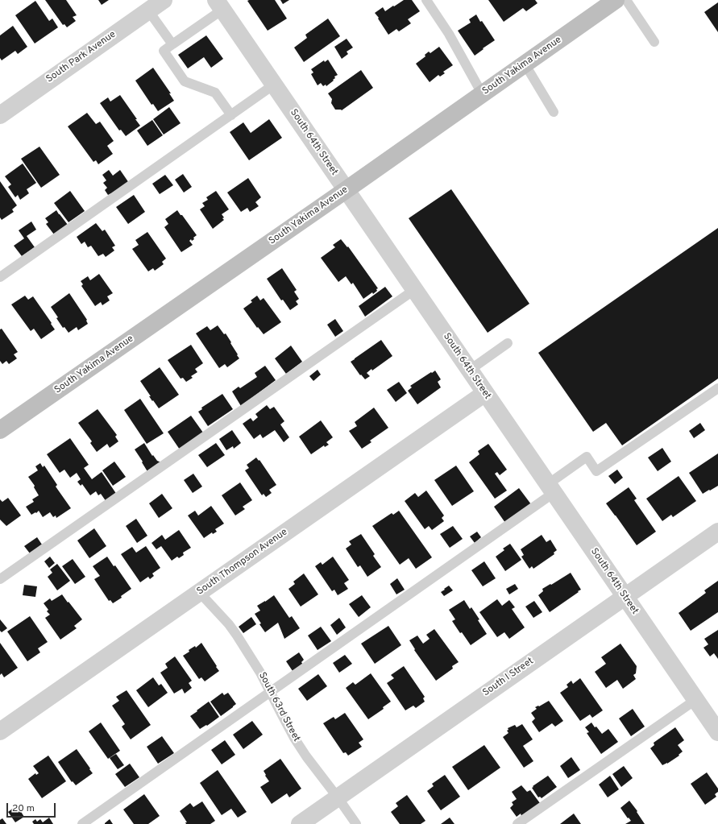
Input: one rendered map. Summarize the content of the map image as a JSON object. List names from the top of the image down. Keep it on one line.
{"streets":{"main road":["South Yakima Avenue"],"street":["South Park Avenue","South 64th Street","South Thompson Avenue","South I Street"],"lane":["South 63rd Street"]},"crossings":[["South Yakima Avenue","South 64th Street"],["South 64th Street","South Thompson Avenue"],["South 64th Street","South I Street"],["South Thompson Avenue","South 63rd Street"],["South I Street","South 63rd Street"]],"scale_bar":"20 m"}
